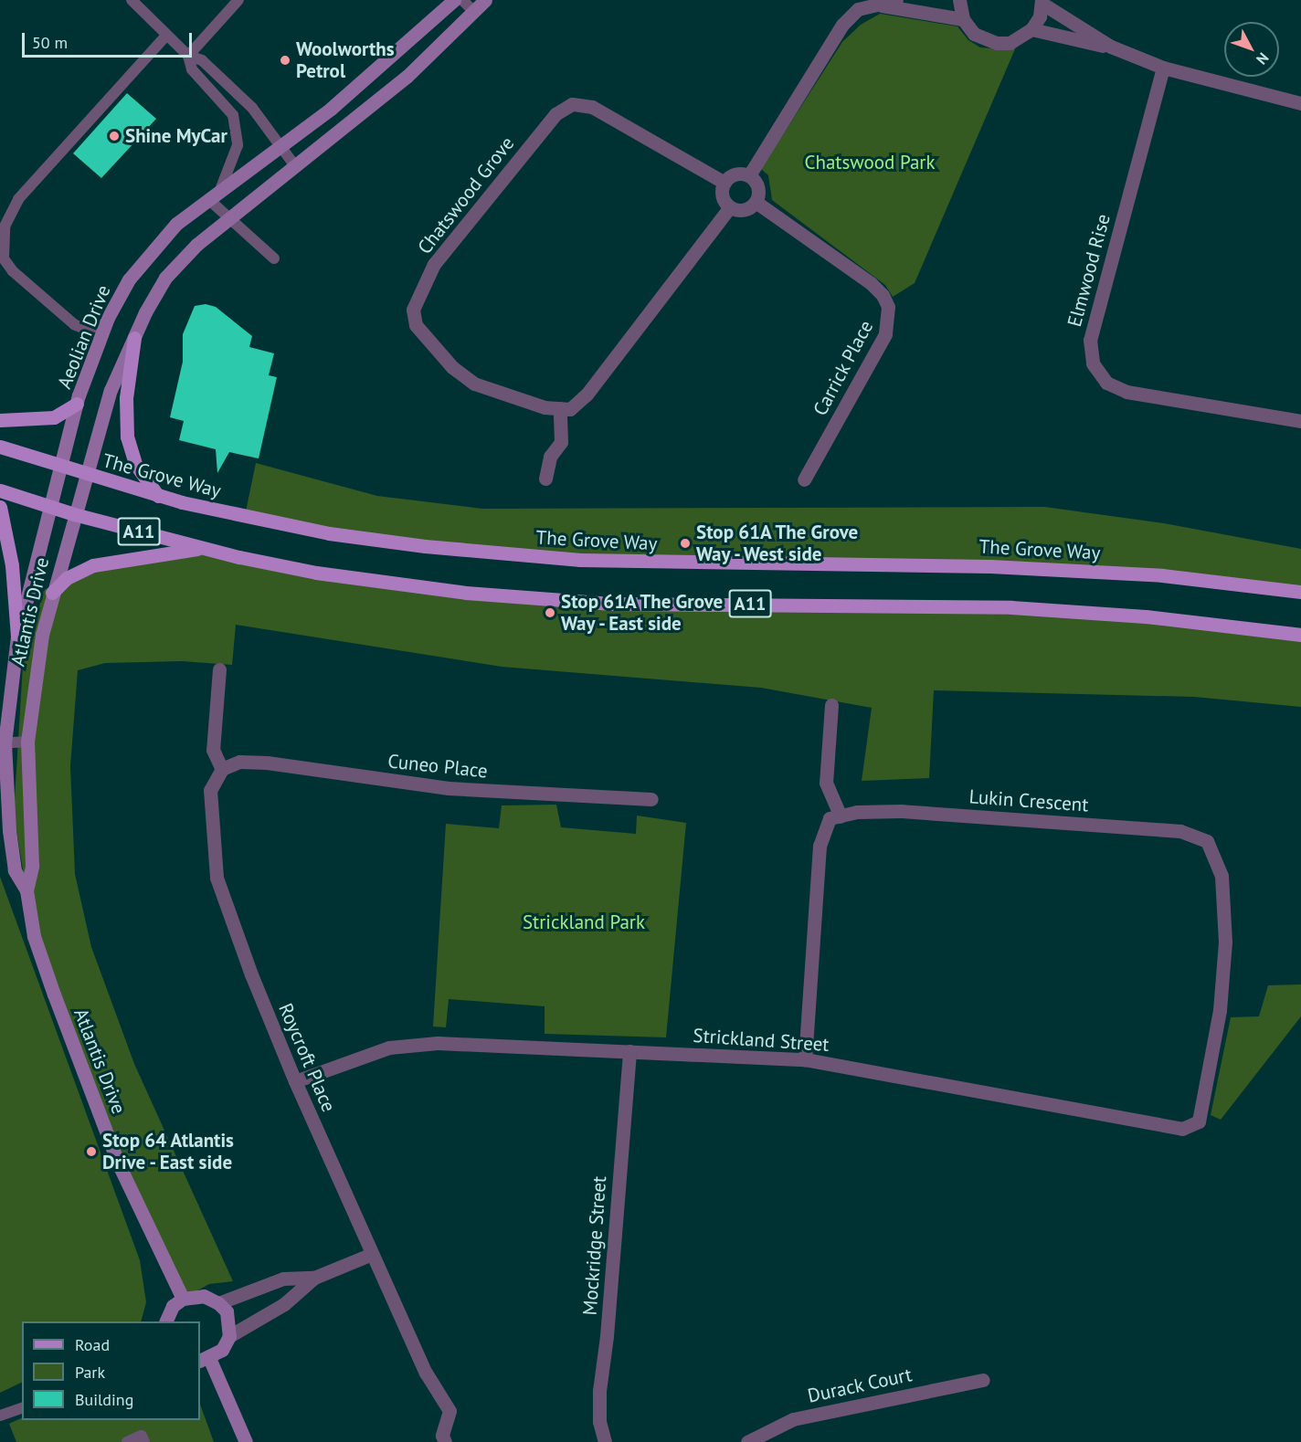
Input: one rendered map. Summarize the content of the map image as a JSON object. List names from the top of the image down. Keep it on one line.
{"streets":{"main road":["The Grove Way","A11"],"street":["Chatswood Grove","Elmwood Rise","Aeolian Drive","Carrick Place","Atlantis Drive","Cuneo Place","Lukin Crescent","Strickland Street","Roycroft Place","Mockridge Street","Durack Court"]},"crossings":[["Chatswood Grove","Carrick Place"],["Aeolian Drive","The Grove Way"],["Aeolian Drive","A11"],["Aeolian Drive","Atlantis Drive"],["The Grove Way","Atlantis Drive"],["A11","Atlantis Drive"],["Cuneo Place","Roycroft Place"],["Lukin Crescent","Strickland Street"],["Strickland Street","Roycroft Place"],["Strickland Street","Mockridge Street"]],"parks":["Chatswood Park","Strickland Park"],"places":["Woolworths Petrol","Shine MyCar","Stop 61A The Grove Way - West side","Stop 61A The Grove Way - East side","Stop 64 Atlantis Drive - East side"],"legend":["Road","Park","Building"],"scale_bar":"50 m","north":"bottom right"}
